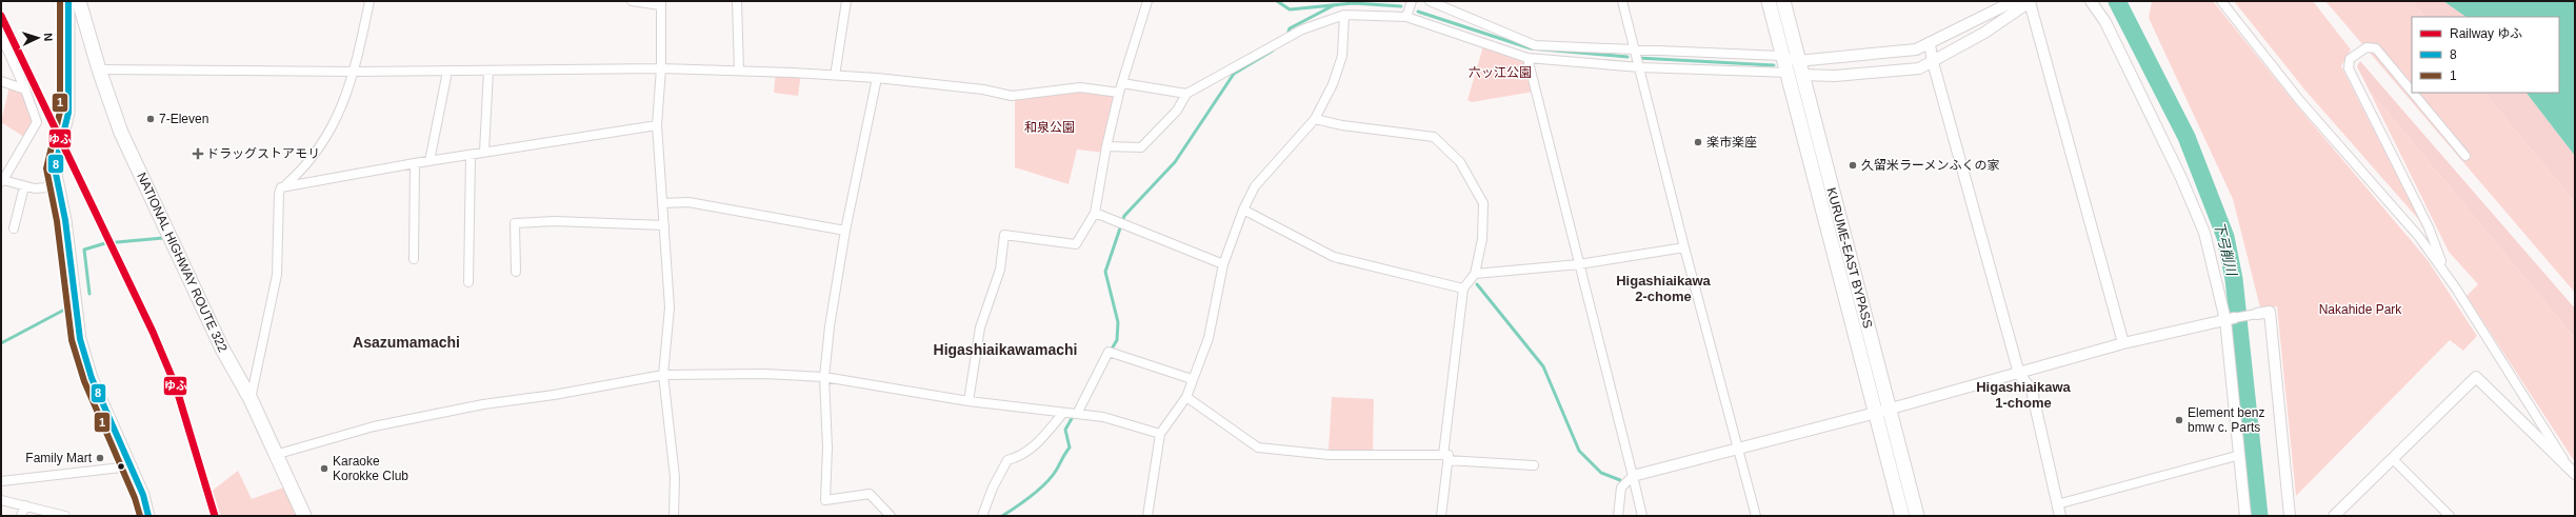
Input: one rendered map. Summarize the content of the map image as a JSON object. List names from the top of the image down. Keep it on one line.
{"streets":{"highway":["KURUME-EAST BYPASS","NATIONAL HIGHWAY ROUTE 322"]},"districts":["Higashiaikawa 2-chome","Asazumamachi","Higashiaikawamachi","Higashiaikawa 1-chome"],"water":["下弓削川"],"parks":["六ッ江公園","和泉公園","Nakahide Park"],"places":{"other":["7-Eleven","楽市楽座","久留米ラーメンふくの家","Element benz bmw c. Parts","Family Mart","Karaoke Korokke Club"],"health":["ドラッグストアモリ"]},"lines":["transit line 8","transit line 1","rail line ゆふ"],"legend":["Railway ゆふ","8","1"],"north":"right"}
